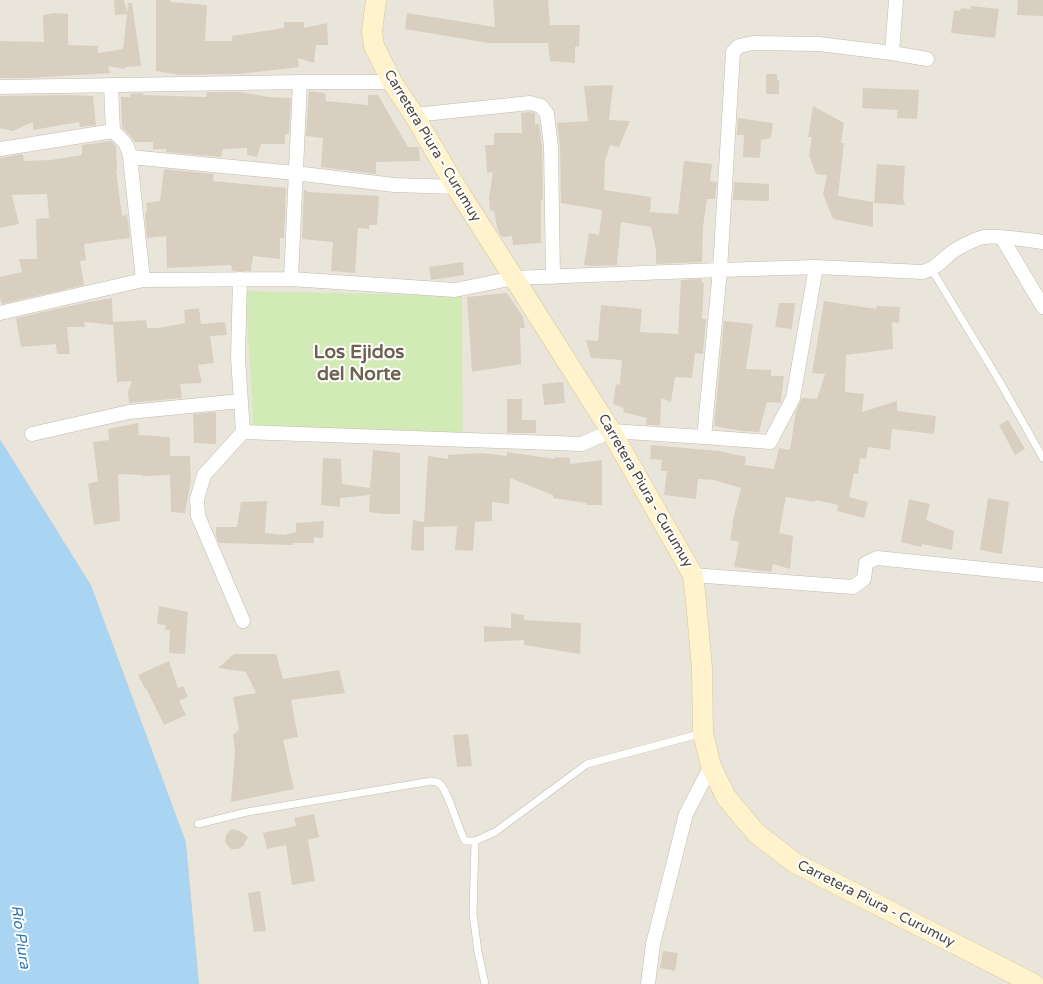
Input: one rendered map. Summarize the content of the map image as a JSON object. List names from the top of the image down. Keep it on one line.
{"streets":{"main road":["Carretera Piura - Curumuy"]},"districts":["Los Ejidos del Norte"],"water":["Río Piura"]}
